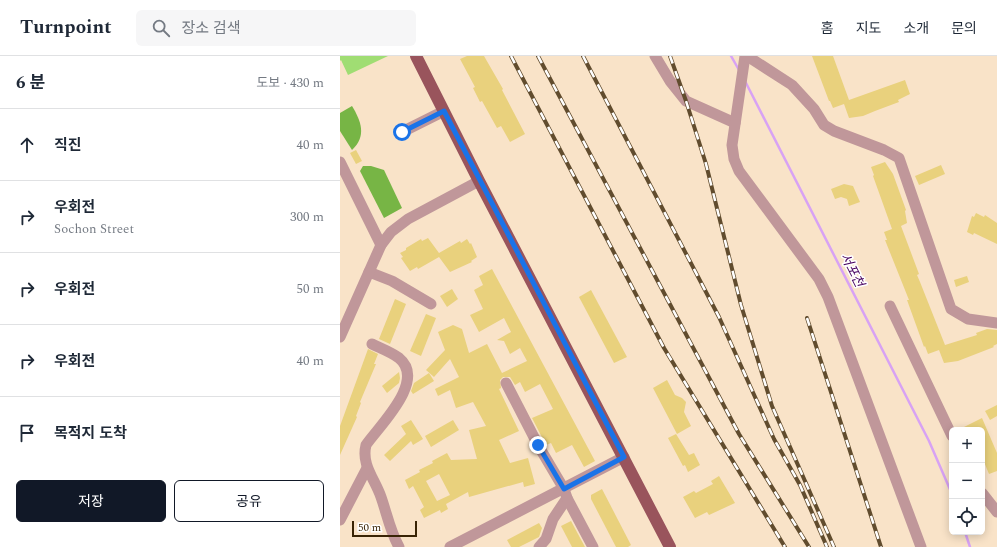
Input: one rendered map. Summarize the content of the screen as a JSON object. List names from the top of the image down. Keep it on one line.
{"water":["서포천"],"scale_bar":"50 m","page":{"header":"Turnpoint","search":"장소 검색","nav":["홈","지도","소개","문의"],"heading":["6 분","도보 · 430 m"],"list":[["직진","40 m"],["우회전","Sochon Street","300 m"],["우회전","50 m"],["우회전","40 m"],"목적지 도착"],"map_buttons":["+","−"],"buttons":["저장","공유"],"scale":"50 m"}}
